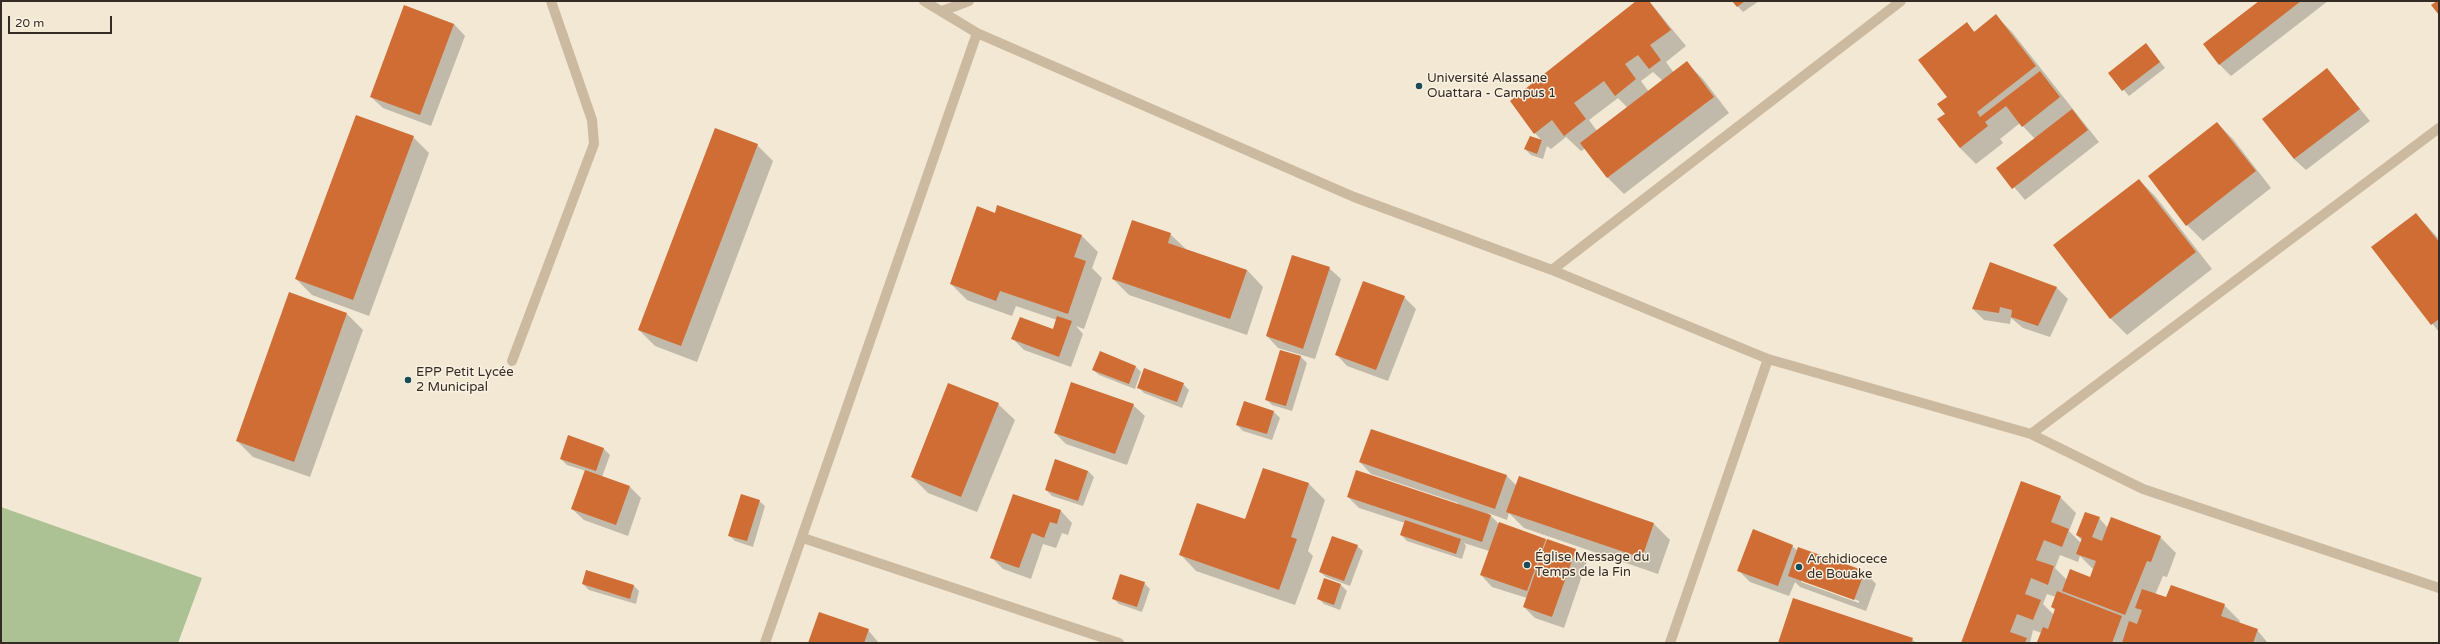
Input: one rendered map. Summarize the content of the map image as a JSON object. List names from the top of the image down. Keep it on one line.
{"places":["Université Alassane Ouattara - Campus 1","EPP Petit Lycée 2 Municipal","Église Message du Temps de la Fin","Archidiocece de Bouake"],"scale_bar":"20 m"}
